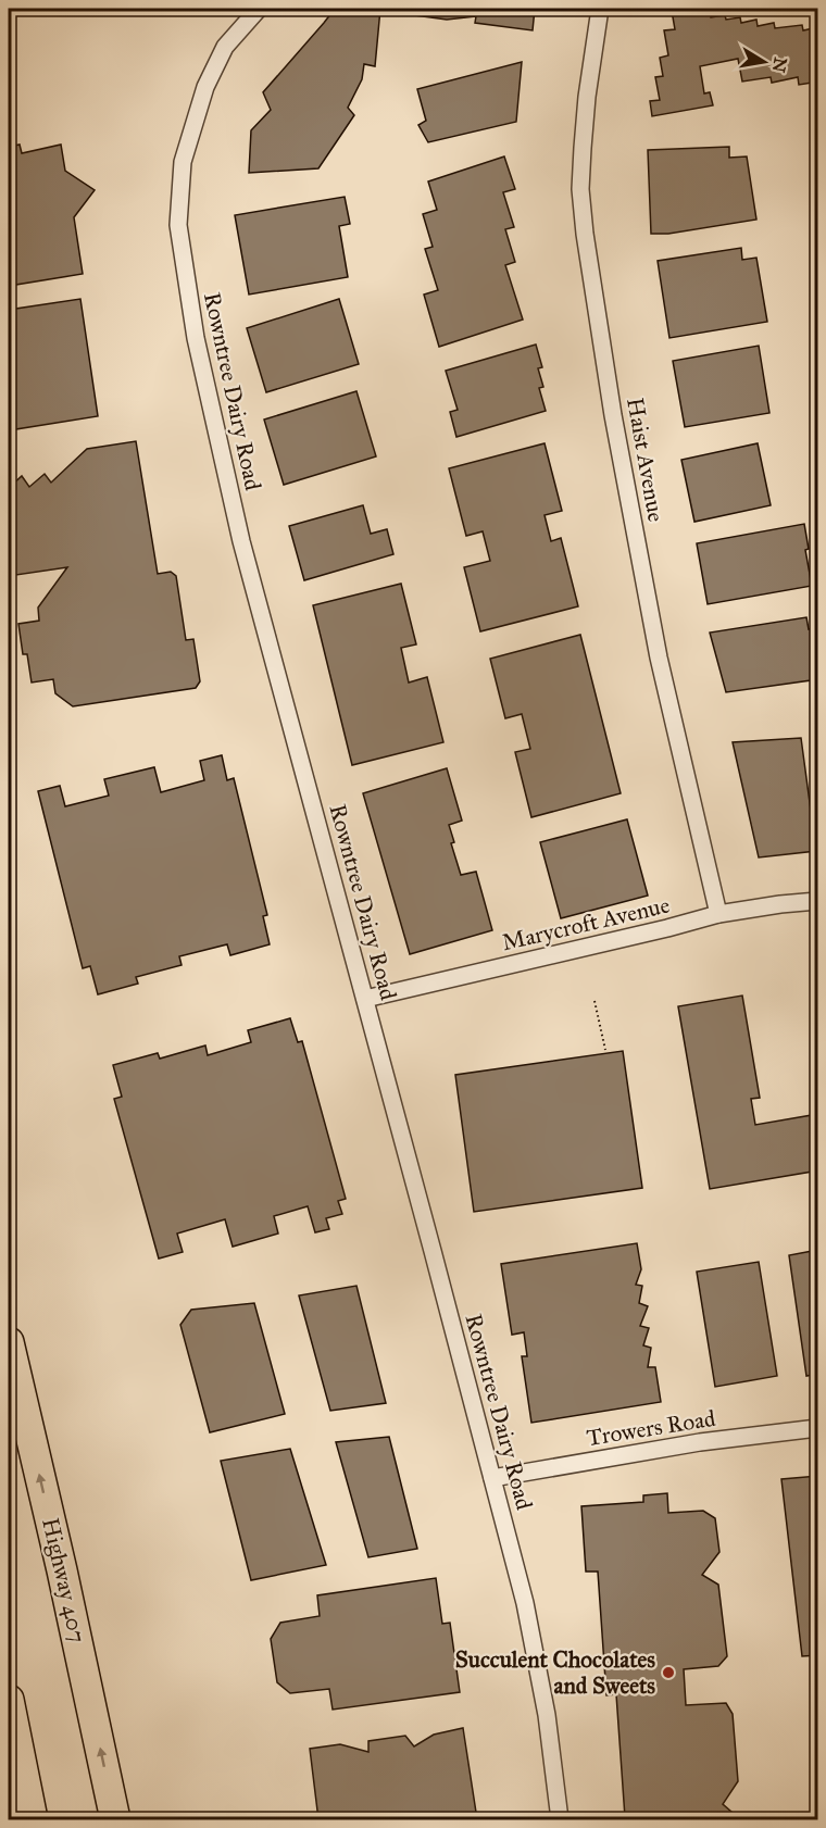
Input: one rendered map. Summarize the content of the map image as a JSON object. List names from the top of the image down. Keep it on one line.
{"streets":{"highway":["Highway 407"],"street":["Rowntree Dairy Road","Haist Avenue","Marycroft Avenue","Trowers Road"]},"crossings":[["Rowntree Dairy Road","Marycroft Avenue"],["Rowntree Dairy Road","Trowers Road"],["Haist Avenue","Marycroft Avenue"]],"one_way":["Highway 407"],"places":["Succulent Chocolates and Sweets"],"north":"right"}
